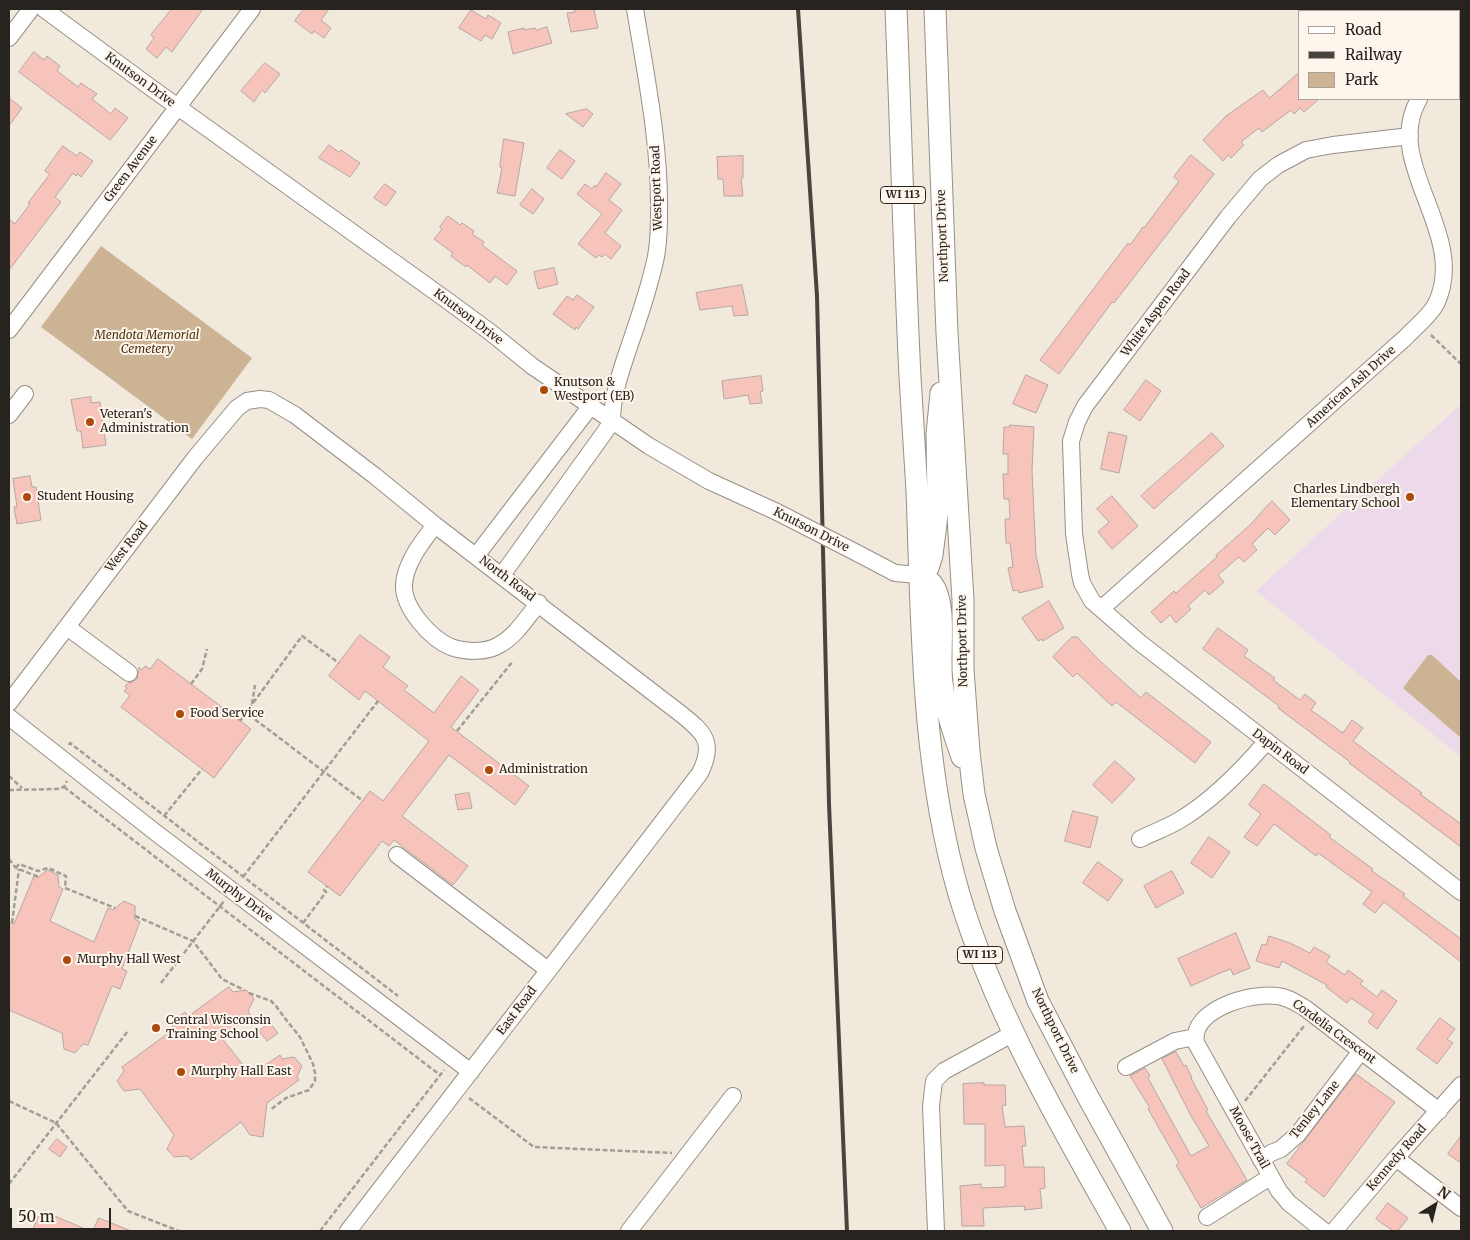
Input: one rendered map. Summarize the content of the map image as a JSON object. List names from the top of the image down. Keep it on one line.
{"streets":{"main road":["WI 113","Northport Drive"],"street":["Knutson Drive","Green Avenue","Westport Road","White Aspen Road","American Ash Drive","West Road","North Road","Dapin Road","Murphy Drive","East Road","Cordelia Crescent","Tenley Lane","Moose Trail","Kennedy Road"]},"crossings":[["Knutson Drive","Green Avenue"],["Knutson Drive","Westport Road"],["Knutson Drive","WI 113"],["White Aspen Road","American Ash Drive"],["White Aspen Road","Dapin Road"],["American Ash Drive","Dapin Road"],["West Road","North Road"],["North Road","East Road"],["Murphy Drive","East Road"],["Cordelia Crescent","Tenley Lane"],["Cordelia Crescent","Moose Trail"],["Cordelia Crescent","Kennedy Road"],["Tenley Lane","Moose Trail"]],"parks":["Mendota Memorial Cemetery"],"places":["Knutson & Westport (EB)","Veteran's Administration","Student Housing","Charles Lindbergh Elementary School","Food Service","Administration","Murphy Hall West","Central Wisconsin Training School","Murphy Hall East"],"legend":["Road","Railway","Park"],"scale_bar":"50 m","north":"top right"}
